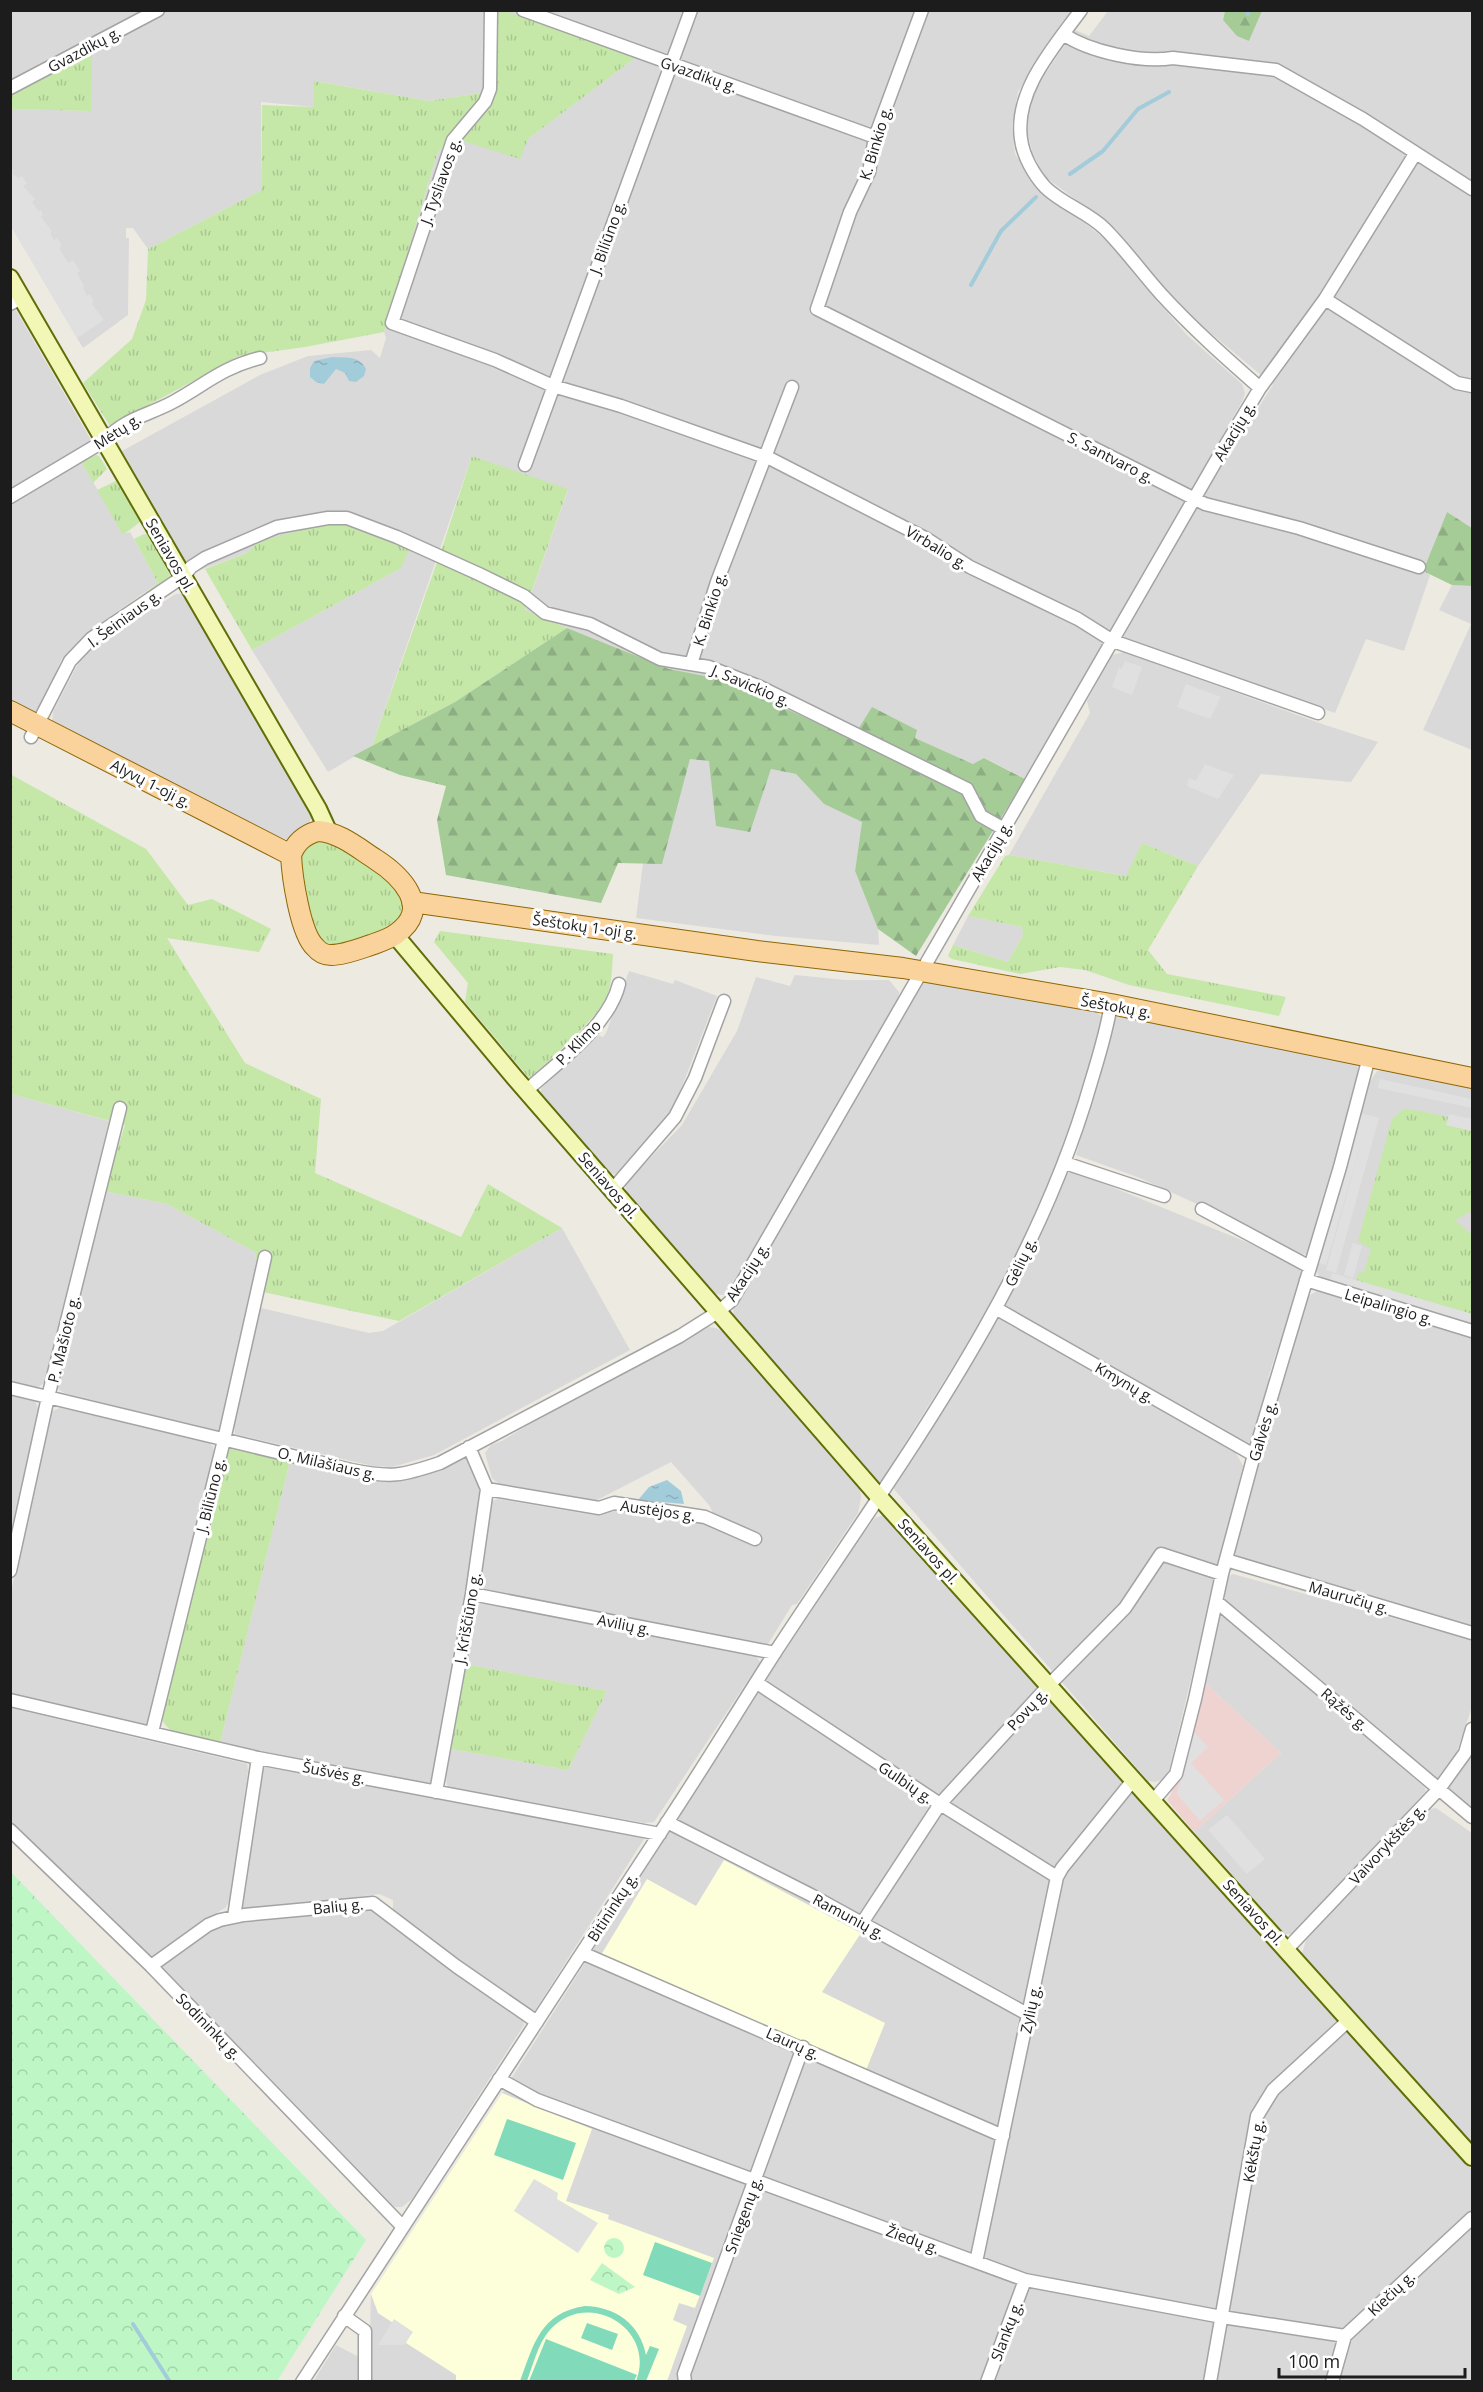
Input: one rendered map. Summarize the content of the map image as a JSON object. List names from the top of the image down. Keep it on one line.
{"streets":{"main road":["Alyvų 1-oji g.","Šeštokų 1-oji g.","Šeštokų g."],"street":["Gvazdikų g.","K. Binkio g.","J. Tysliavos g.","J. Biliūno g.","Mėtų g.","Akacijų g.","S. Santvaro g.","Virbalio g.","Seniavos pl.","I. Šeiniaus g.","J. Savickio g.","P. Klimo","Gėlių g.","Leipalingio g.","P. Mašioto g.","Kmynų g.","Galvės g.","O. Milašiaus g.","Austėjos g.","Mauručių g.","J. Kriščiūno g.","Avilių g.","Povų g.","Rąžės g.","Šušvės g.","Gulbių g.","Vaivorykštės g.","Balių g.","Bitininkų g.","Ramunių g.","Zylių g.","Sodininkų g.","Laurų g.","Kėkštų g.","Sniegenų g.","Žiedų g.","Kiečių g.","Slankų g."]},"crossings":[["Gvazdikų g.","K. Binkio g."],["Gvazdikų g.","J. Biliūno g."],["K. Binkio g.","S. Santvaro g."],["K. Binkio g.","Virbalio g."],["K. Binkio g.","J. Savickio g."],["J. Tysliavos g.","J. Biliūno g."],["J. Tysliavos g.","Virbalio g."],["J. Biliūno g.","Virbalio g."],["J. Biliūno g.","O. Milašiaus g."],["J. Biliūno g.","Šušvės g."],["Mėtų g.","Seniavos pl."],["Akacijų g.","S. Santvaro g."],["Akacijų g.","Virbalio g."],["Akacijų g.","Seniavos pl."],["Akacijų g.","J. Savickio g."],["Akacijų g.","Šeštokų g."],["Akacijų g.","O. Milašiaus g."],["Seniavos pl.","I. Šeiniaus g."],["Seniavos pl.","Alyvų 1-oji g."],["Seniavos pl.","Šeštokų 1-oji g."],["Seniavos pl.","P. Klimo"],["Seniavos pl.","Gėlių g."],["Seniavos pl.","Galvės g."],["Seniavos pl.","O. Milašiaus g."],["Seniavos pl.","Povų g."],["Seniavos pl.","Vaivorykštės g."],["Seniavos pl.","Bitininkų g."],["Seniavos pl.","Zylių g."],["Seniavos pl.","Kėkštų g."],["I. Šeiniaus g.","J. Savickio g."],["I. Šeiniaus g.","Alyvų 1-oji g."],["Alyvų 1-oji g.","Šeštokų 1-oji g."],["Šeštokų 1-oji g.","Šeštokų g."],["Šeštokų g.","Gėlių g."],["Šeštokų g.","Galvės g."],["Gėlių g.","Kmynų g."],["Gėlių g.","Bitininkų g."],["Leipalingio g.","Galvės g."],["P. Mašioto g.","O. Milašiaus g."],["Kmynų g.","Galvės g."],["Galvės g.","Mauručių g."],["Galvės g.","Povų g."],["Galvės g.","Rąžės g."],["Austėjos g.","J. Kriščiūno g."],["J. Kriščiūno g.","Avilių g."],["J. Kriščiūno g.","Šušvės g."],["Avilių g.","Bitininkų g."],["Povų g.","Gulbių g."],["Povų g.","Ramunių g."],["Rąžės g.","Vaivorykštės g."],["Šušvės g.","Bitininkų g."],["Gulbių g.","Bitininkų g."],["Gulbių g.","Zylių g."],["Balių g.","Bitininkų g."],["Balių g.","Sodininkų g."],["Bitininkų g.","Ramunių g."],["Bitininkų g.","Sodininkų g."],["Bitininkų g.","Laurų g."],["Bitininkų g.","Žiedų g."],["Ramunių g.","Zylių g."],["Zylių g.","Laurų g."],["Zylių g.","Žiedų g."],["Laurų g.","Sniegenų g."],["Kėkštų g.","Žiedų g."],["Sniegenų g.","Žiedų g."],["Žiedų g.","Kiečių g."],["Žiedų g.","Slankų g."]],"scale_bar":"100 m"}
